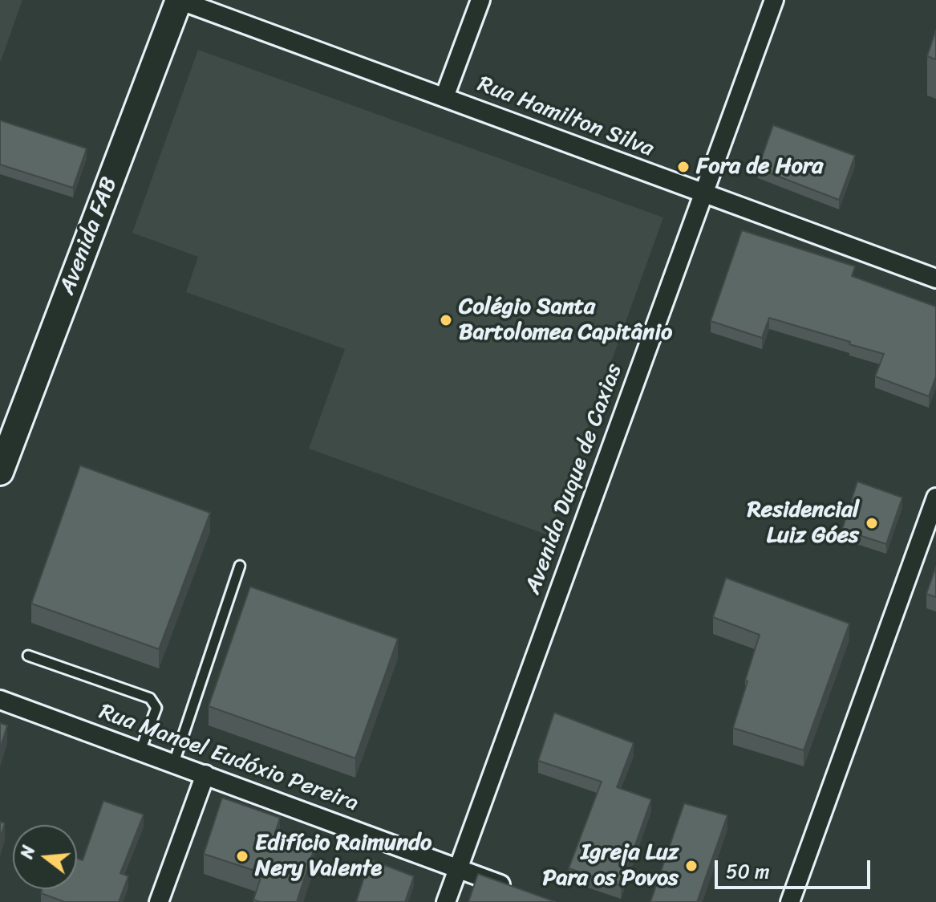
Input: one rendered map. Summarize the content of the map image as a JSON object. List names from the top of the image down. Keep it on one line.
{"streets":{"main road":["Avenida FAB"],"street":["Rua Hamilton Silva","Avenida Duque de Caxias","Rua Manoel Eudóxio Pereira"]},"crossings":[["Rua Hamilton Silva","Avenida FAB"],["Rua Hamilton Silva","Avenida Duque de Caxias"],["Avenida Duque de Caxias","Rua Manoel Eudóxio Pereira"]],"places":["Fora de Hora","Colégio Santa Bartolomea Capitânio","Residencial Luiz Góes","Edifício Raimundo Nery Valente","Igreja Luz Para os Povos"],"scale_bar":"50 m","north":"left"}
